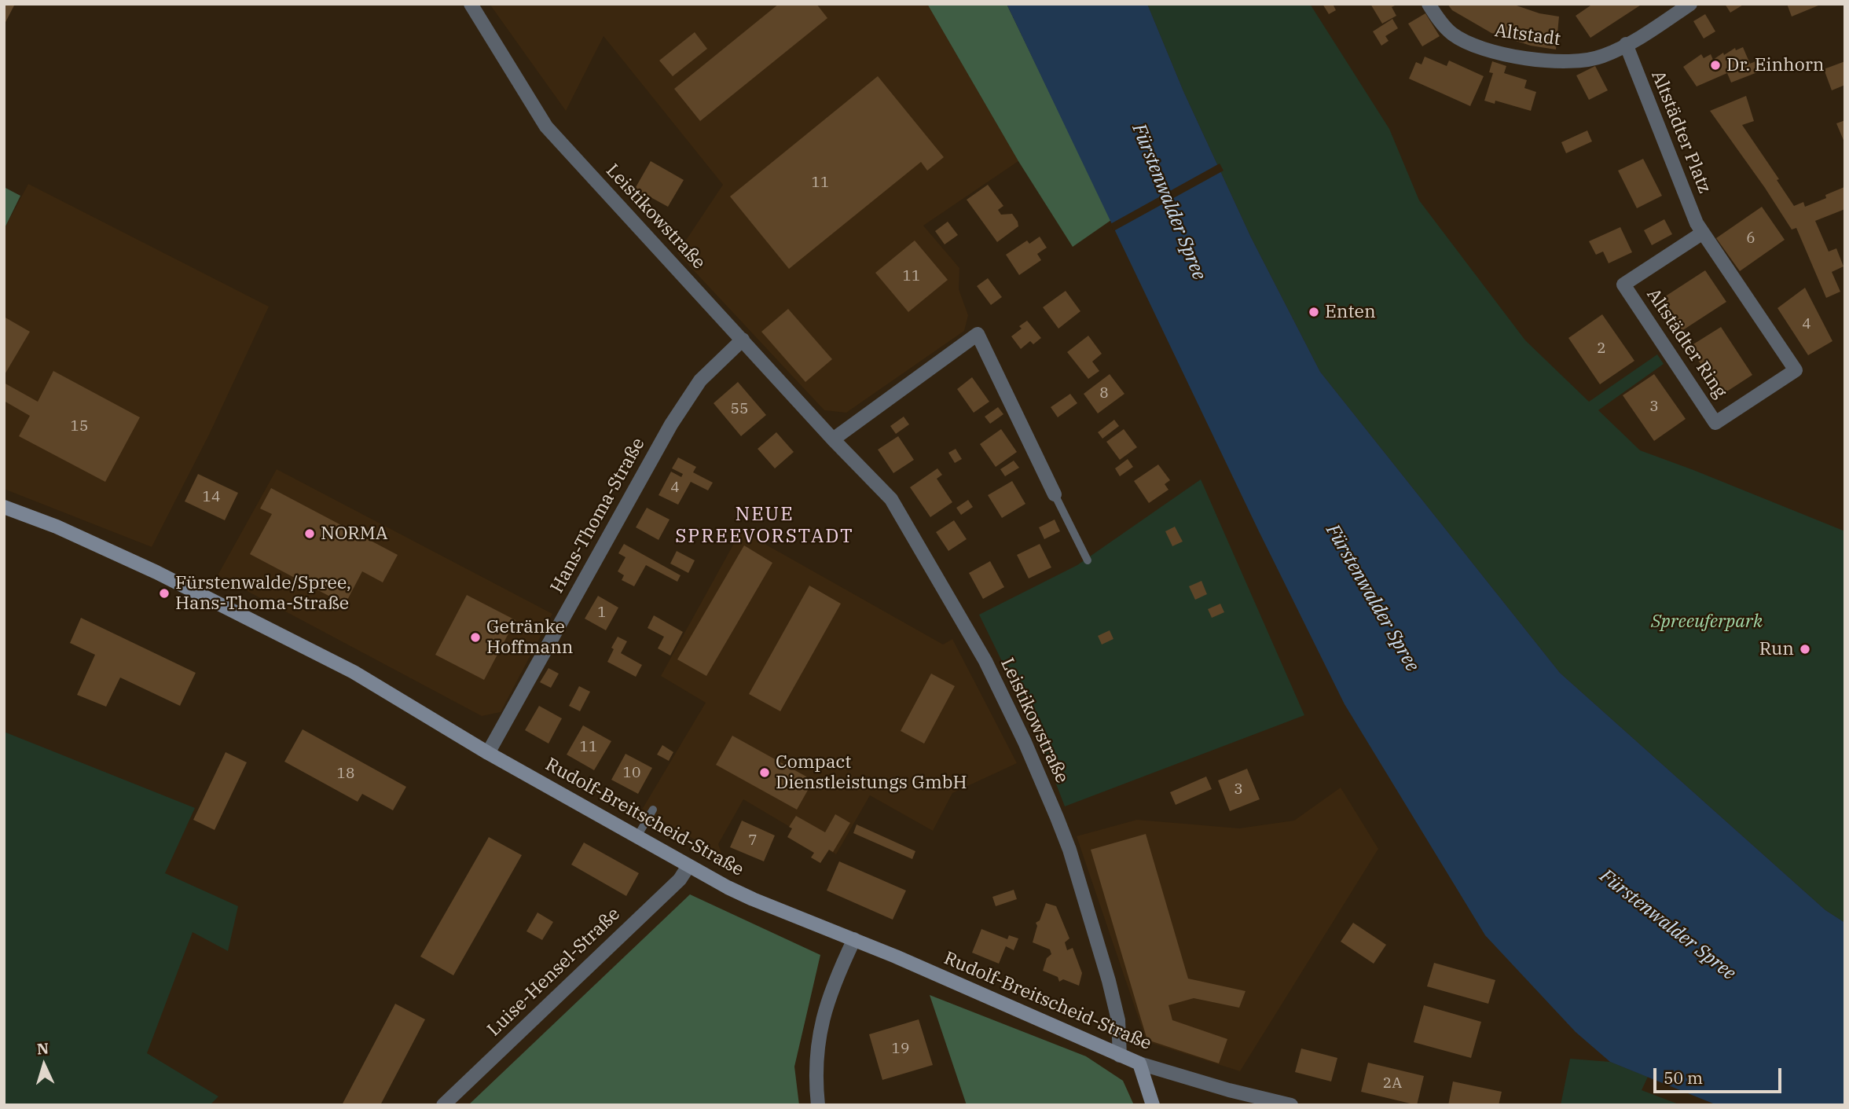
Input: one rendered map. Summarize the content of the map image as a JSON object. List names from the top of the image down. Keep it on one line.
{"streets":{"main road":["Rudolf-Breitscheid-Straße"],"street":["Altstadt","Altstädter Platz","Leistikowstraße","Altstädter Ring","Hans-Thoma-Straße","Luise-Hensel-Straße"]},"crossings":[["Altstadt","Altstädter Platz"],["Altstädter Platz","Altstädter Ring"],["Leistikowstraße","Hans-Thoma-Straße"],["Leistikowstraße","Rudolf-Breitscheid-Straße"],["Hans-Thoma-Straße","Rudolf-Breitscheid-Straße"],["Rudolf-Breitscheid-Straße","Luise-Hensel-Straße"]],"districts":["NEUE SPREEVORSTADT"],"water":["Fürstenwalder Spree"],"parks":["Spreeuferpark"],"places":["Dr. Einhorn","Enten","NORMA","Fürstenwalde/Spree, Hans-Thoma-Straße","Getränke Hoffmann","Run","Compact Dienstleistungs GmbH"],"house_numbers":["11","6","11","4","2","8","3","55","15","4","14","1","11","10","18","3","7","19","2A"],"scale_bar":"50 m","north":"top"}
